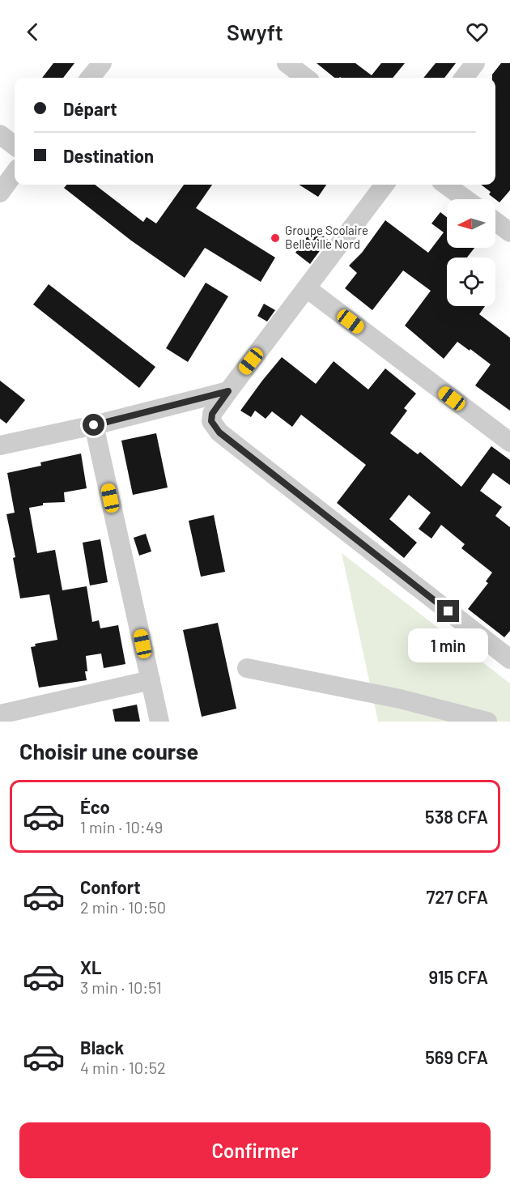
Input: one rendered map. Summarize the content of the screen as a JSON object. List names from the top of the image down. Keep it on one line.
{"places":["Groupe Scolaire Belleville Nord"],"north":"left","page":{"header":"Swyft","banner":["Départ","Destination"],"bubble":"1 min","heading":"Choisir une course","list":[{"name":"Éco","note":"1 min · 10:49","value":"538 CFA"},{"name":"Confort","note":"2 min · 10:50","value":"727 CFA"},{"name":"XL","note":"3 min · 10:51","value":"915 CFA"},{"name":"Black","note":"4 min · 10:52","value":"569 CFA"}],"buttons":"Confirmer"}}
